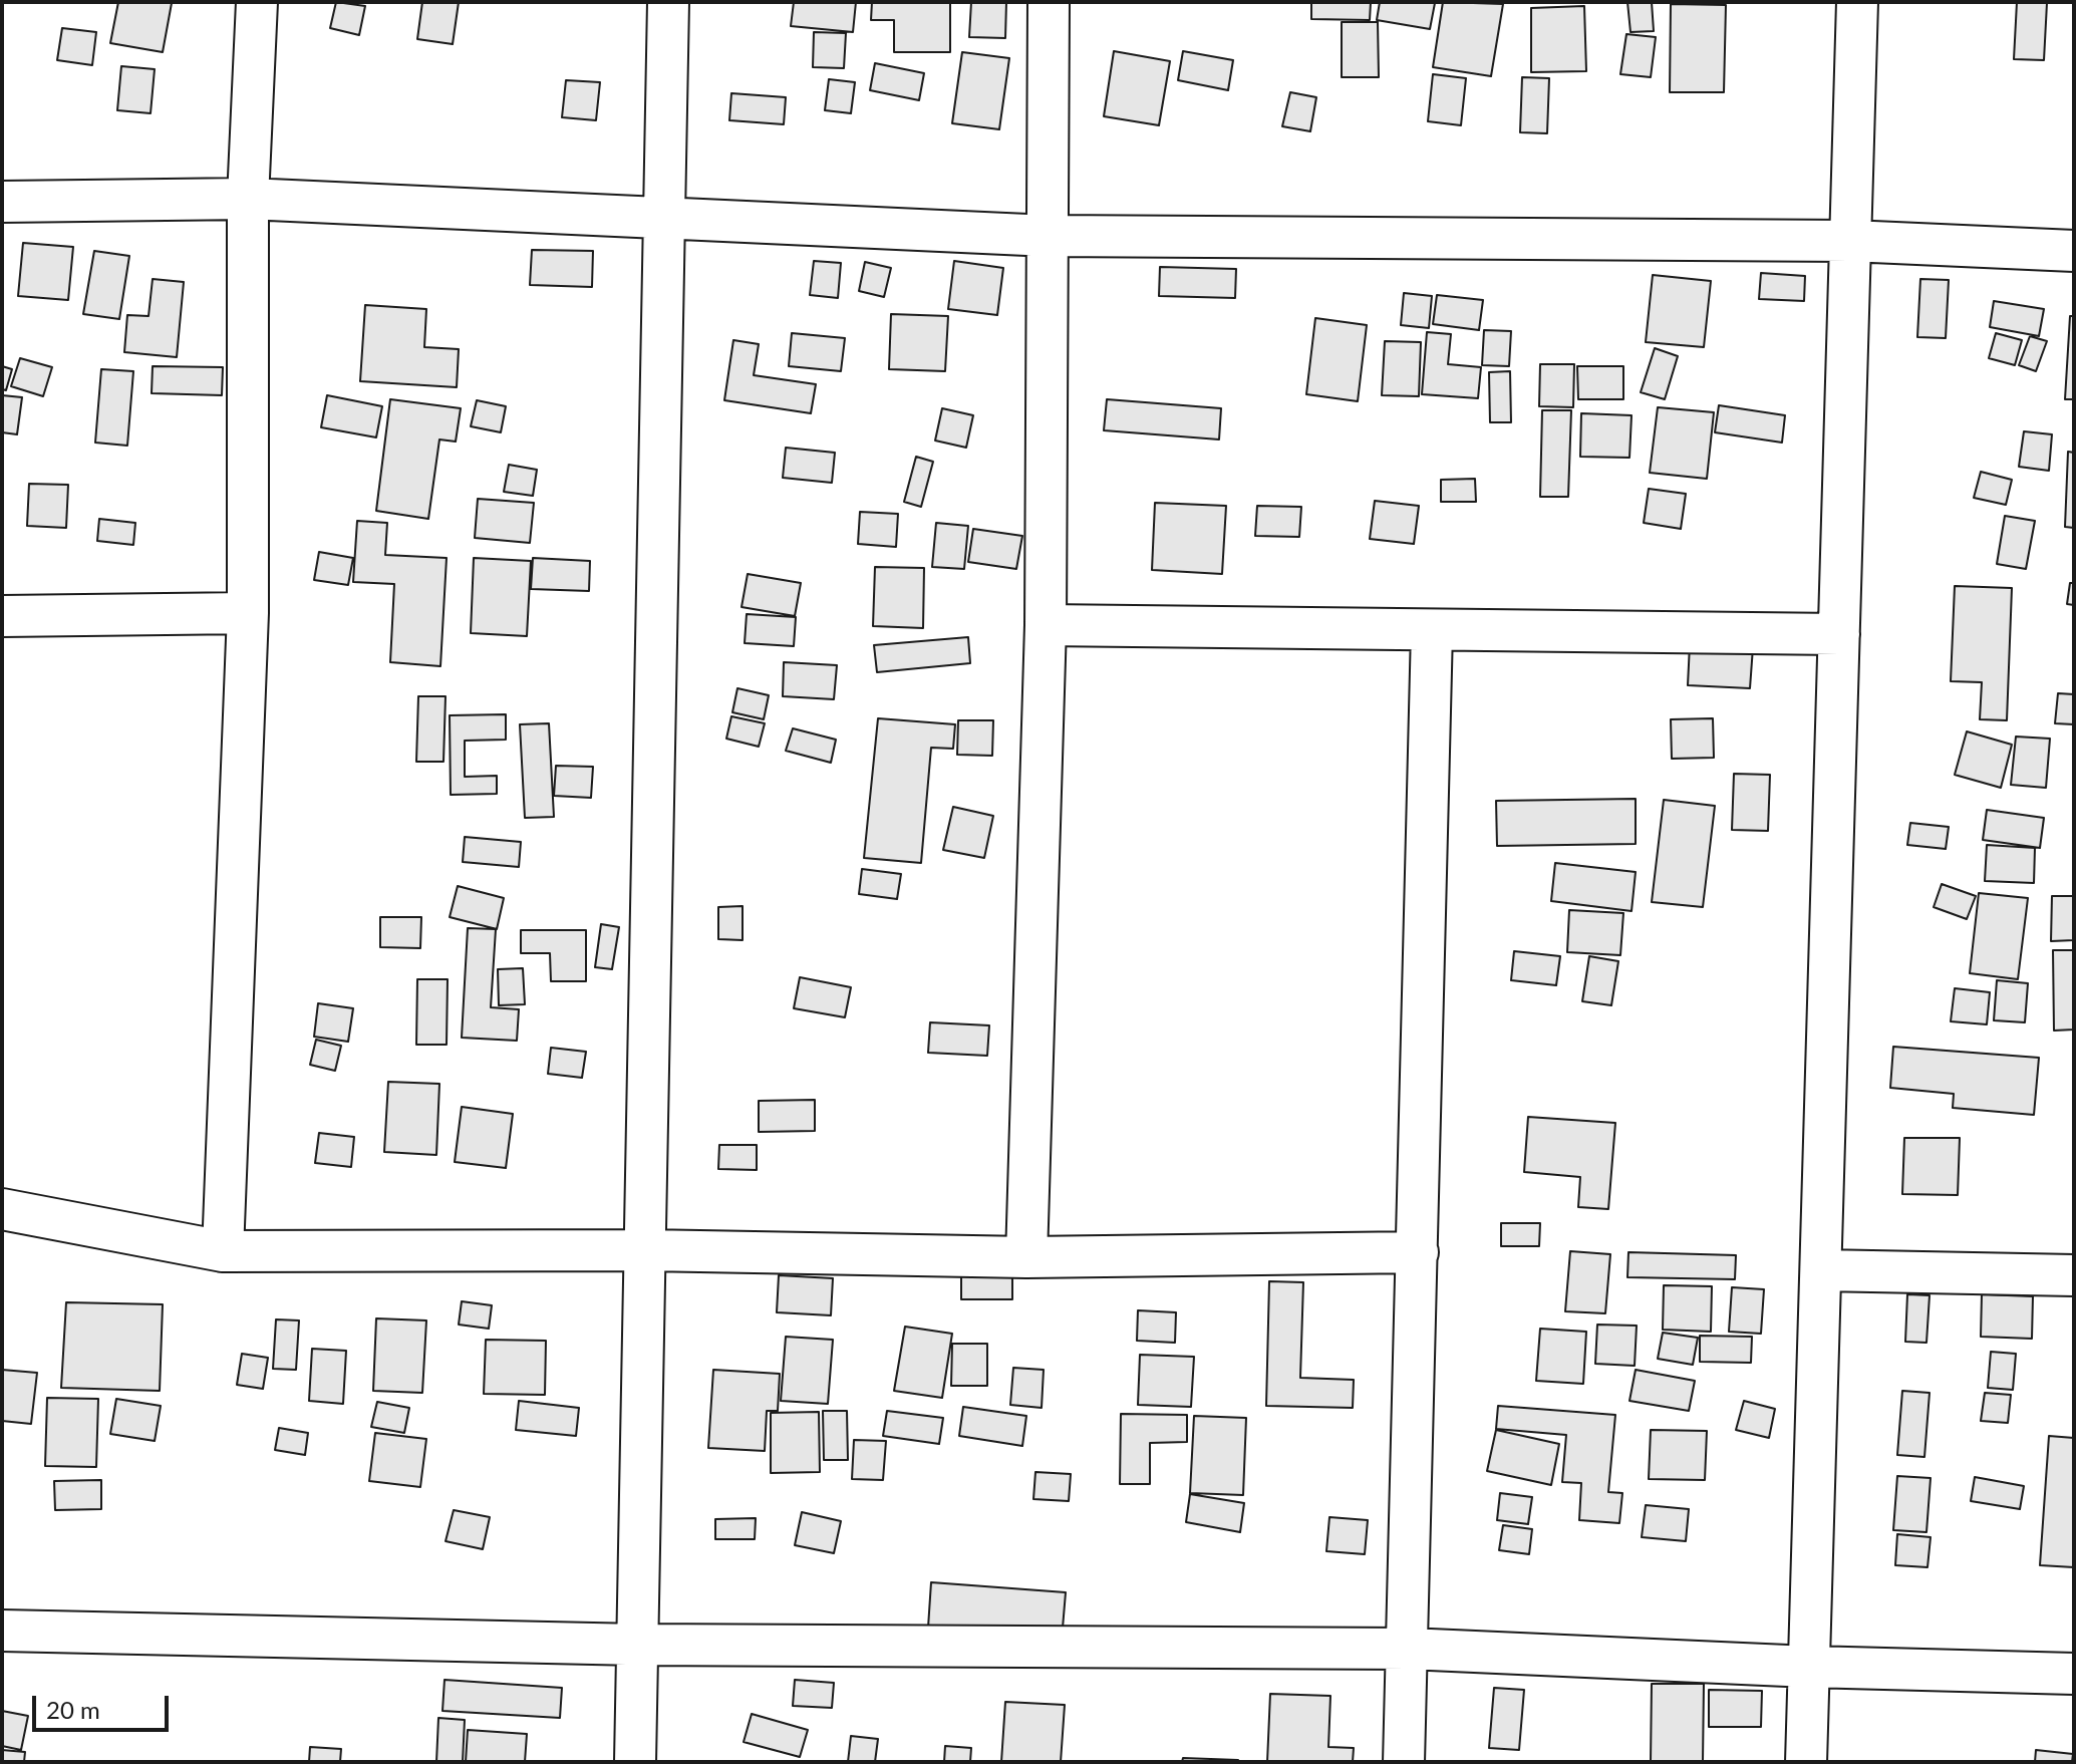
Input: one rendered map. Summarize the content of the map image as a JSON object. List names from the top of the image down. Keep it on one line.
{"scale_bar":"20 m"}
